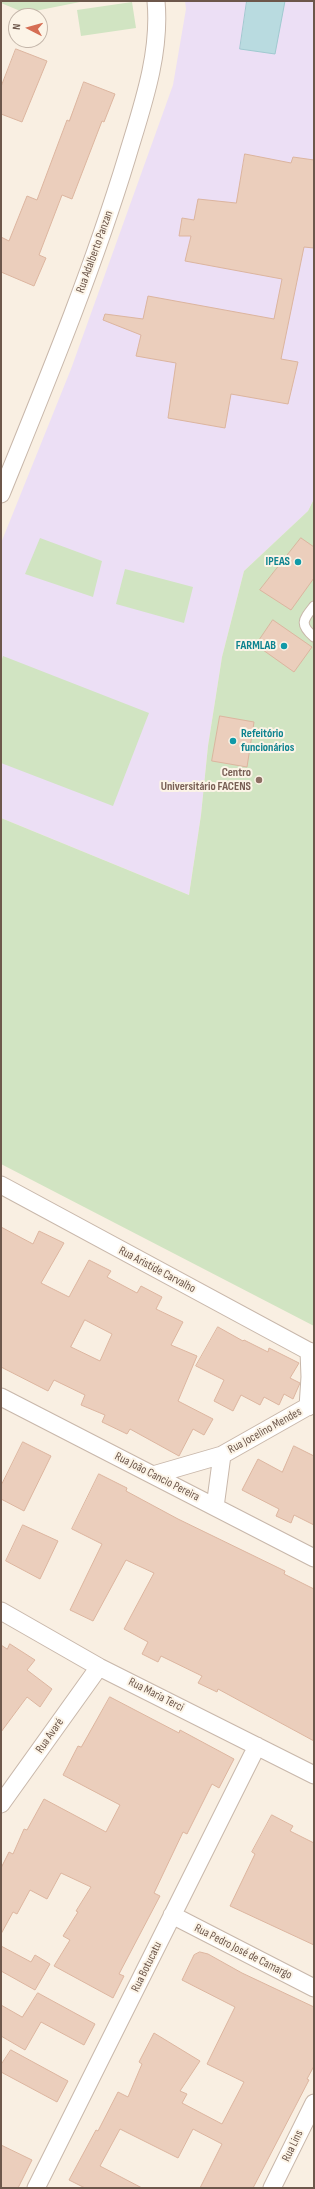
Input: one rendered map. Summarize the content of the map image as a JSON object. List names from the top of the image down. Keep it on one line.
{"streets":{"street":["Rua Adalberto Panzan","Rua Aristide Carvalho","Rua Jocelino Mendes","Rua João Cancio Pereira","Rua Maria Terci","Rua Avaré","Rua Pedro José de Camargo","Rua Botucatu","Rua Lins"]},"crossings":[["Rua Aristide Carvalho","Rua Jocelino Mendes"],["Rua Jocelino Mendes","Rua João Cancio Pereira"],["Rua Maria Terci","Rua Avaré"],["Rua Maria Terci","Rua Botucatu"],["Rua Pedro José de Camargo","Rua Botucatu"]],"places":["IPEAS","FARMLAB","Refeitório funcionários","Centro Universitário FACENS"],"north":"left"}
